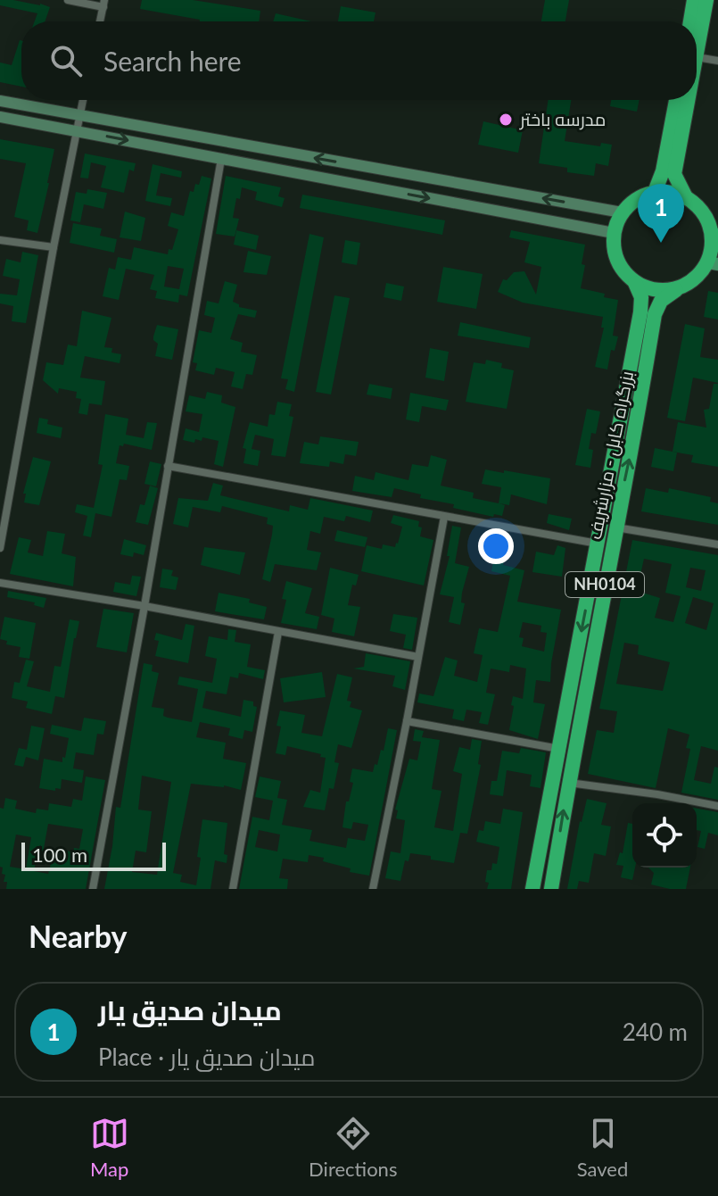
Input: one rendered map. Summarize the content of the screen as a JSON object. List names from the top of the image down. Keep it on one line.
{"streets":{"highway":["بزرگراه کابل - مزارشریف","NH0104"]},"crossings":[["بزرگراه کابل - مزارشریف","NH0104"]],"places":["مدرسه باختر"],"scale_bar":"100 m","page":{"search":"Search here","pins":"1","scale":"100 m","heading":"Nearby","list":[{"mark":"1","name":"میدان صدیق یار","note":"Place · میدان صدیق یار","value":"240 m"}],"nav":["Map","Directions","Saved"]}}
